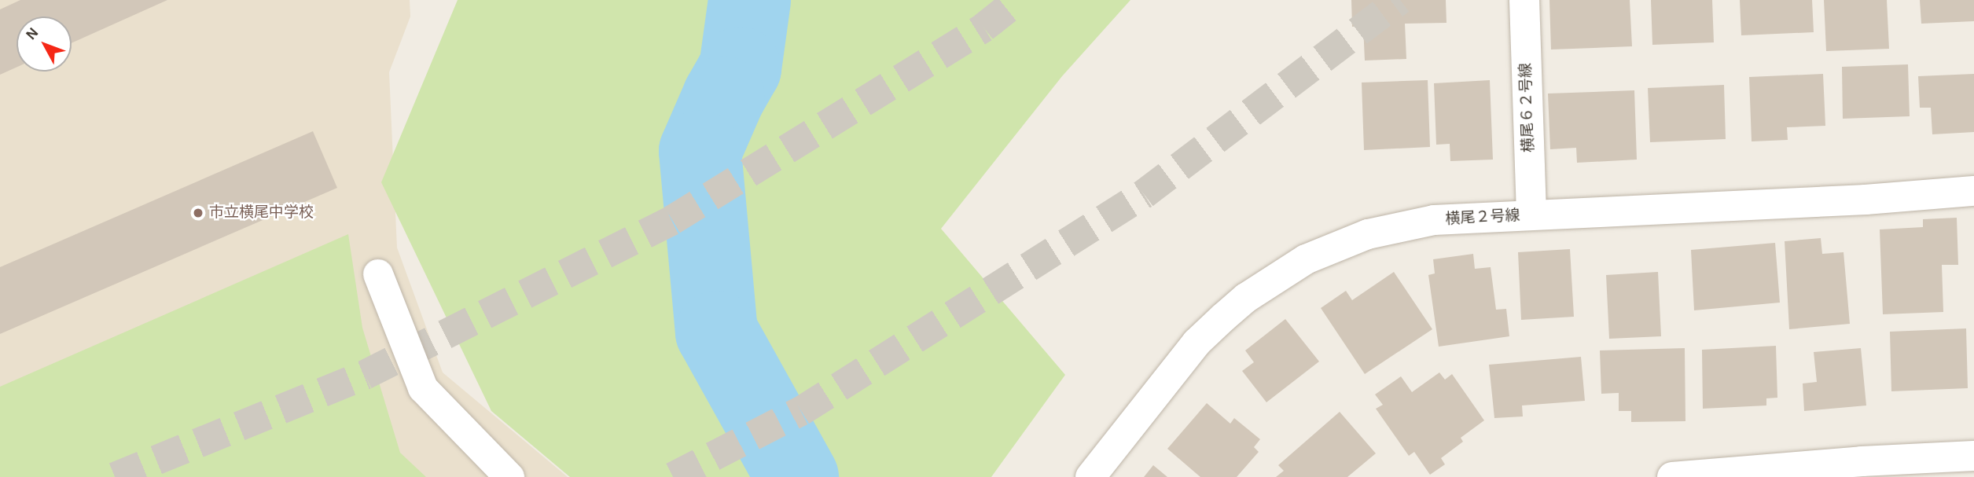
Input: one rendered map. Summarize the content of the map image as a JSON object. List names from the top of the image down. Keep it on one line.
{"streets":{"street":["横尾６２号線","横尾２号線"]},"crossings":[["横尾６２号線","横尾２号線"]],"places":["市立横尾中学校"],"north":"top left"}
